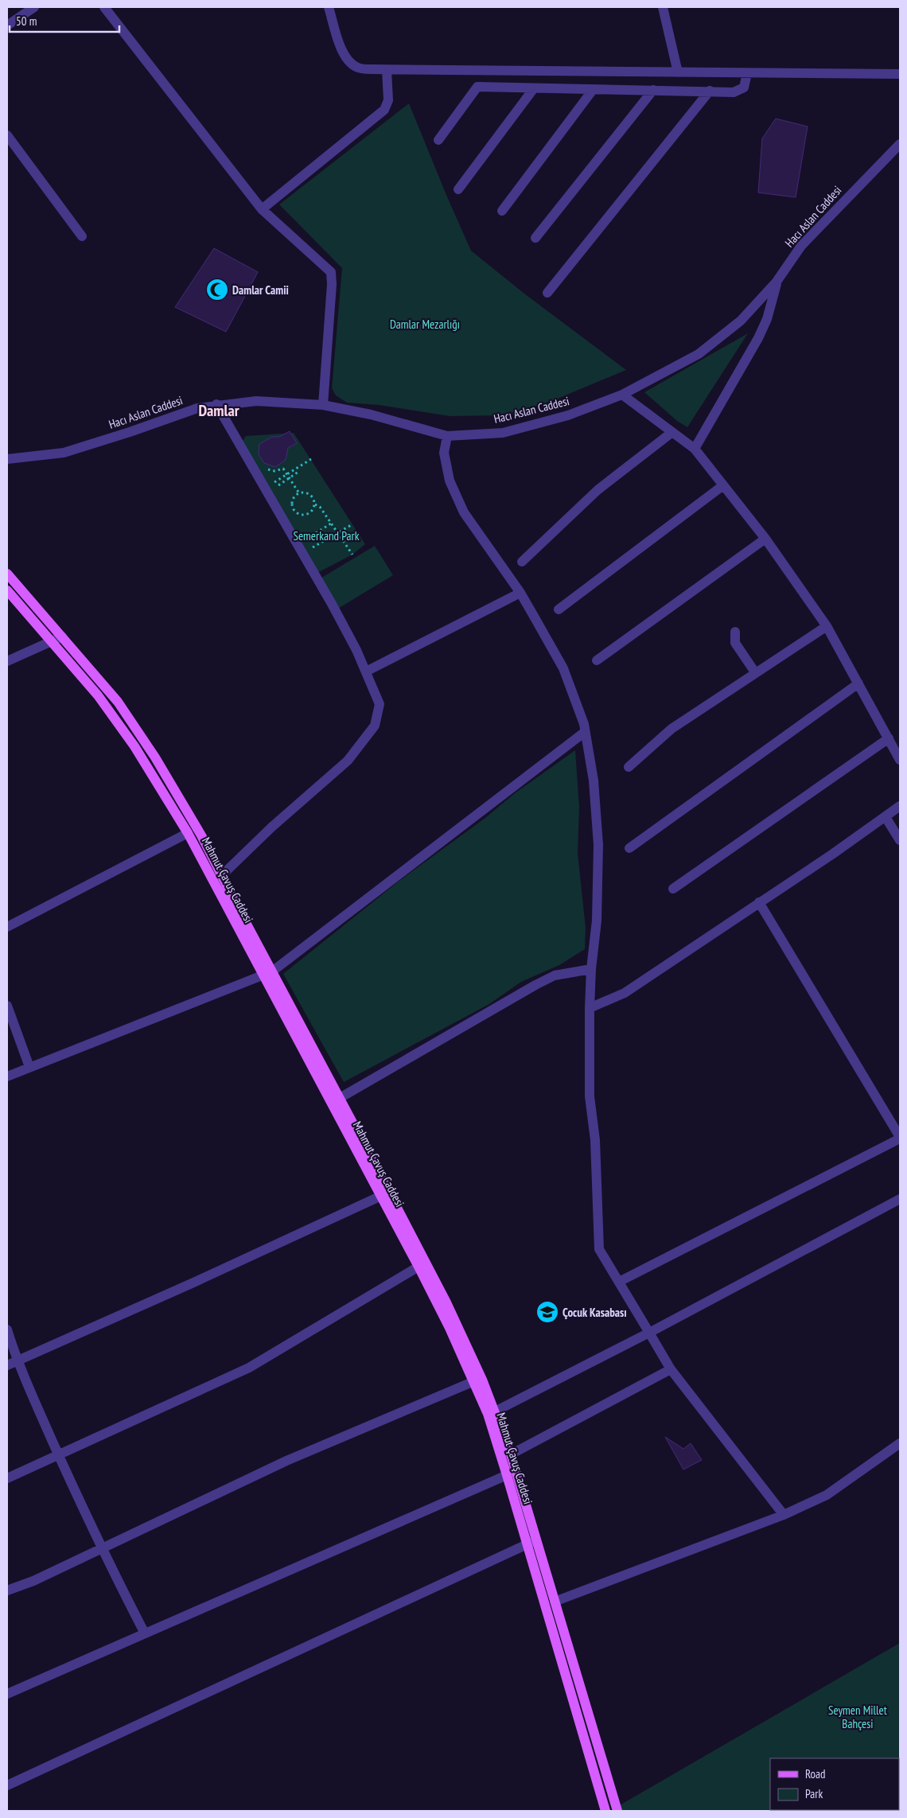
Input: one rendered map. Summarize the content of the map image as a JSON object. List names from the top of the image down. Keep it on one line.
{"streets":{"main road":["Mahmut Çavuş Caddesi"],"street":["Hacı Aslan Caddesi"]},"districts":["Damlar"],"parks":["Damlar Mezarlığı","Semerkand Park","Seymen Millet Bahçesi"],"places":{"mosque":["Damlar Camii"],"school or university":["Çocuk Kasabası"]},"legend":["Road","Park"],"scale_bar":"50 m"}
